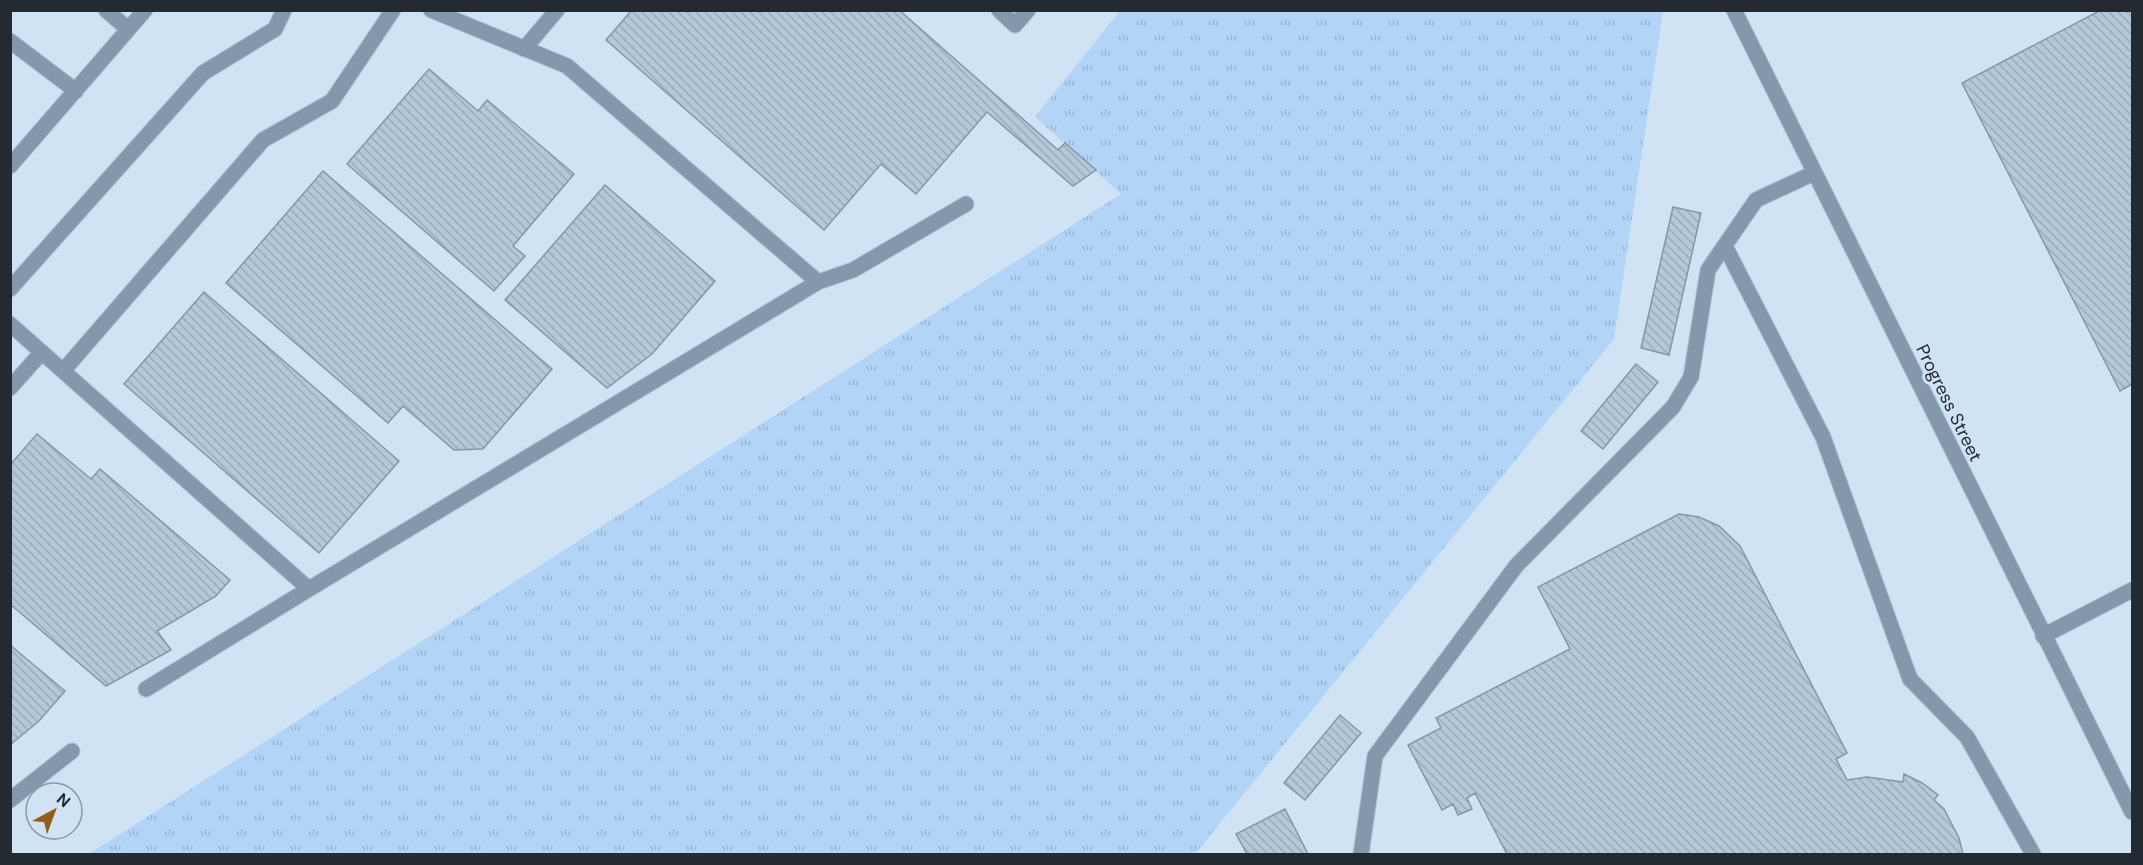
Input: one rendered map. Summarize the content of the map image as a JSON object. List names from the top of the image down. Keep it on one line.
{"streets":{"street":["Progress Street"]},"north":"top right"}
